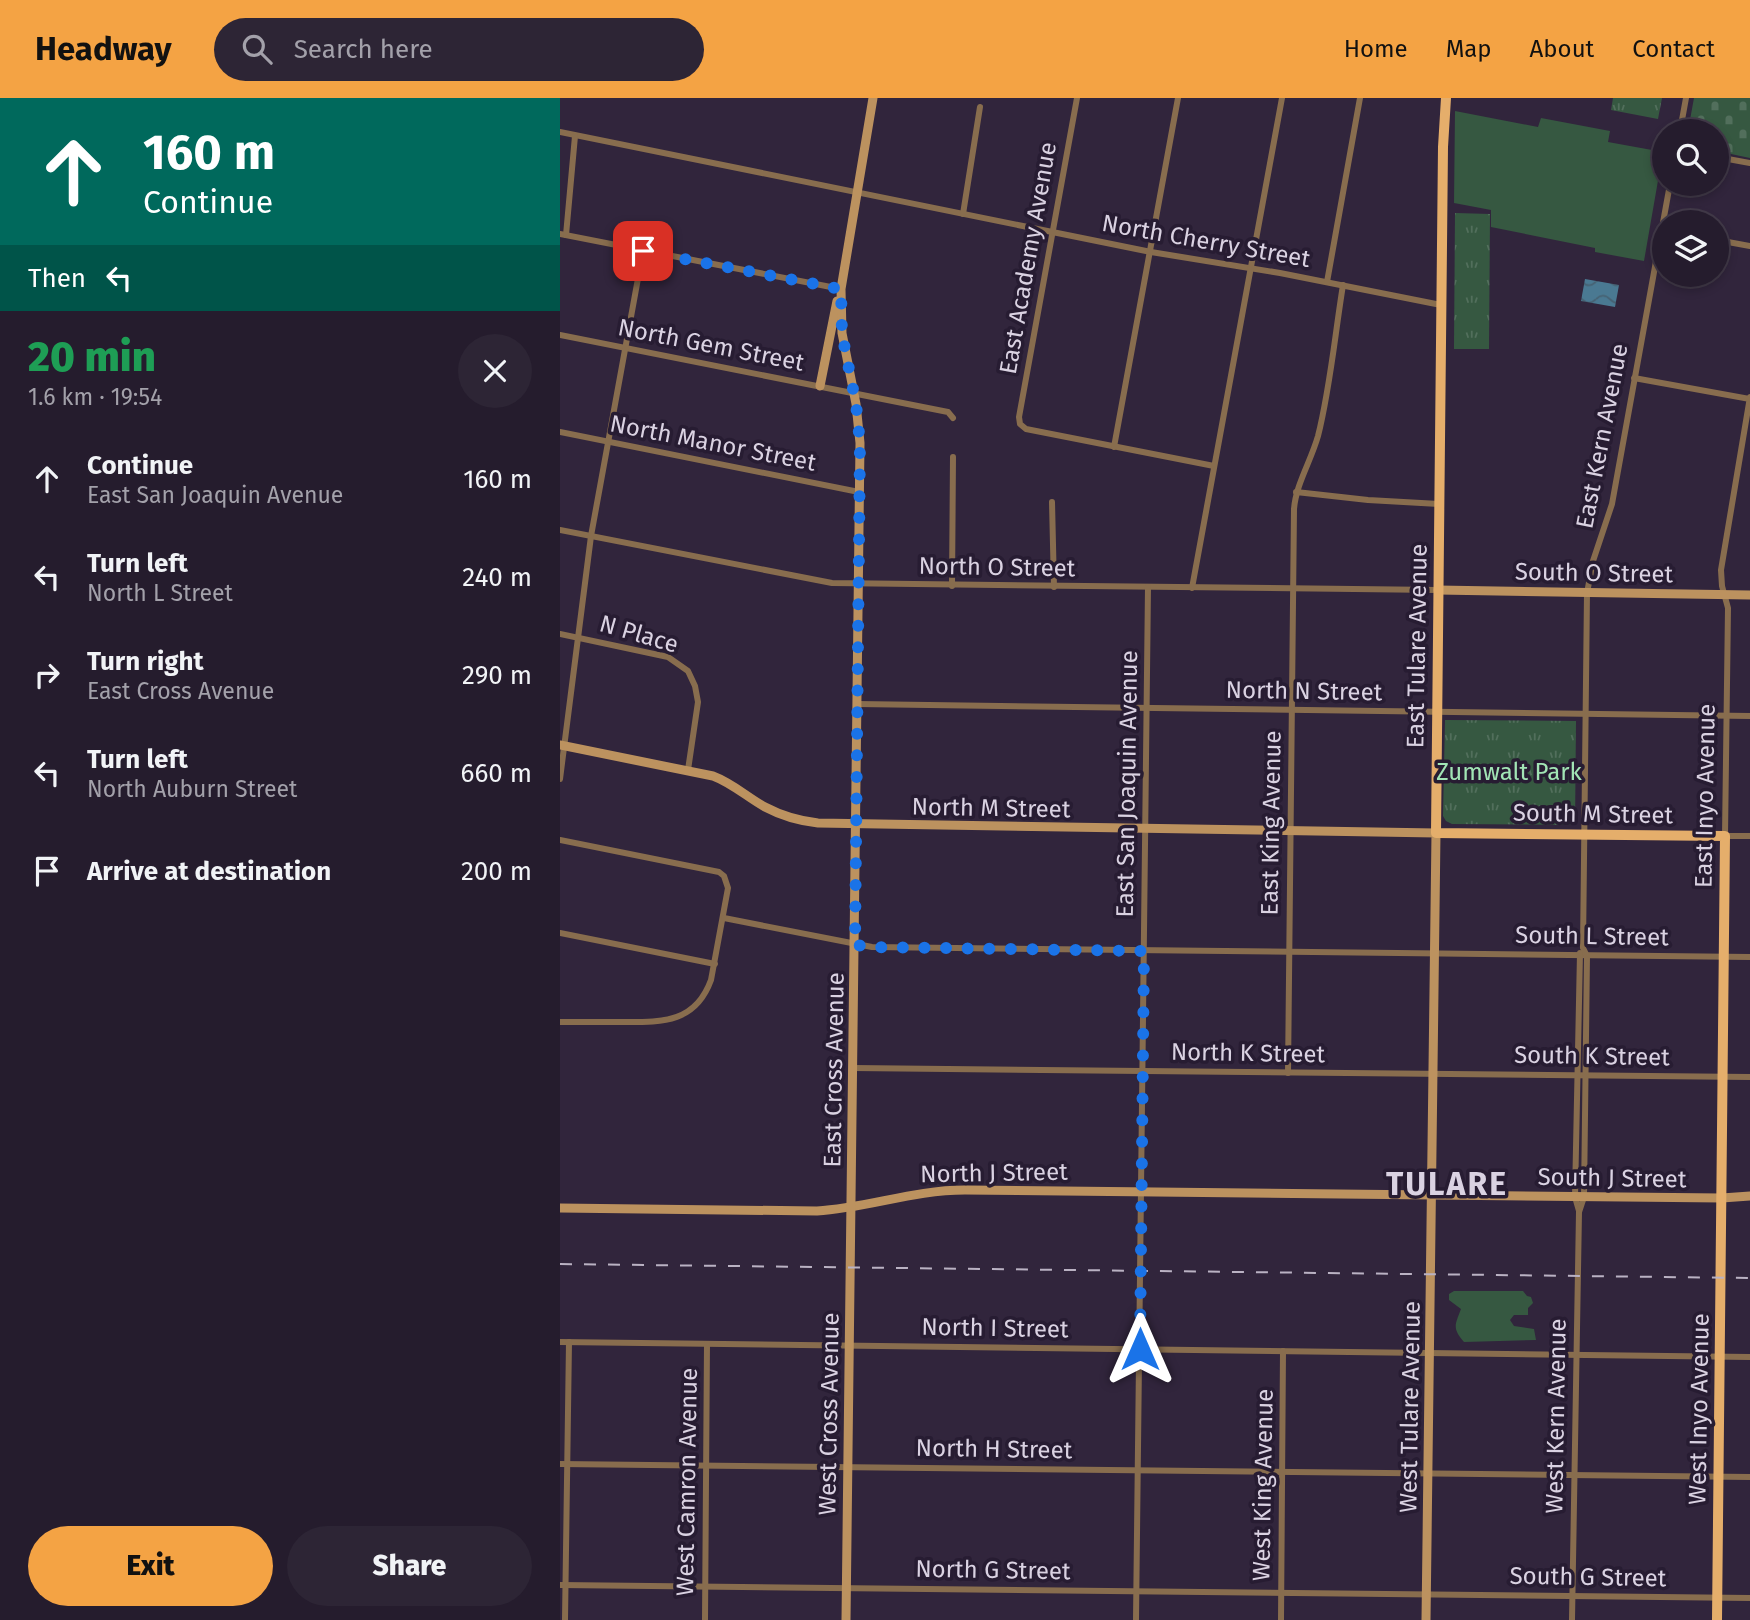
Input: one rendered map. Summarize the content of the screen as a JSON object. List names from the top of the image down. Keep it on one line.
{"streets":{"main road":["East Tulare Avenue","East Inyo Avenue","South M Street","West Inyo Avenue"],"street":["North Cherry Street","East Academy Avenue","North Gem Street","East Kern Avenue","North Manor Street","North O Street","South O Street","N Place","North N Street","East San Joaquin Avenue","North M Street","East King Avenue","South L Street","North K Street","South K Street","East Cross Avenue","North J Street","South J Street","North I Street","West Tulare Avenue","West Cross Avenue","West Kern Avenue","North H Street","West Camron Avenue","West King Avenue","North G Street","South G Street"]},"crossings":[["North Cherry Street","East Academy Avenue"],["North Cherry Street","East Tulare Avenue"],["North Cherry Street","East King Avenue"],["North Cherry Street","East Cross Avenue"],["North Gem Street","East Cross Avenue"],["East Kern Avenue","South O Street"],["East Kern Avenue","North N Street"],["East Kern Avenue","South M Street"],["East Kern Avenue","South L Street"],["East Kern Avenue","South K Street"],["East Kern Avenue","South J Street"],["East Kern Avenue","West Kern Avenue"],["North Manor Street","East Cross Avenue"],["North O Street","South O Street"],["North O Street","East Tulare Avenue"],["North O Street","East San Joaquin Avenue"],["North O Street","East King Avenue"],["North O Street","East Cross Avenue"],["South O Street","East Tulare Avenue"],["South O Street","East Inyo Avenue"],["N Place","North M Street"],["East Tulare Avenue","North N Street"],["East Tulare Avenue","North M Street"],["East Tulare Avenue","South M Street"],["East Tulare Avenue","South L Street"],["East Tulare Avenue","North K Street"],["East Tulare Avenue","South K Street"],["East Tulare Avenue","North J Street"],["East Tulare Avenue","South J Street"],["East Tulare Avenue","West Tulare Avenue"],["North N Street","East San Joaquin Avenue"],["North N Street","East Inyo Avenue"],["North N Street","East King Avenue"],["North N Street","East Cross Avenue"],["East San Joaquin Avenue","North M Street"],["East San Joaquin Avenue","South L Street"],["East San Joaquin Avenue","North K Street"],["East San Joaquin Avenue","North J Street"],["East San Joaquin Avenue","North I Street"],["East San Joaquin Avenue","North H Street"],["East San Joaquin Avenue","North G Street"],["East Inyo Avenue","South M Street"],["East Inyo Avenue","South L Street"],["East Inyo Avenue","South K Street"],["East Inyo Avenue","South J Street"],["East Inyo Avenue","West Inyo Avenue"],["North M Street","South M Street"],["North M Street","East King Avenue"],["North M Street","East Cross Avenue"],["East King Avenue","South L Street"],["East King Avenue","North K Street"],["South L Street","East Cross Avenue"],["North K Street","South K Street"],["North K Street","East Cross Avenue"],["East Cross Avenue","North J Street"],["East Cross Avenue","West Cross Avenue"],["North J Street","South J Street"],["North J Street","West Tulare Avenue"],["North J Street","West Cross Avenue"],["South J Street","West Tulare Avenue"],["South J Street","West Inyo Avenue"],["North I Street","West Tulare Avenue"],["North I Street","West Inyo Avenue"],["North I Street","West Cross Avenue"],["North I Street","West Kern Avenue"],["North I Street","West Camron Avenue"],["North I Street","West King Avenue"],["West Tulare Avenue","North H Street"],["West Tulare Avenue","North G Street"],["West Tulare Avenue","South G Street"],["West Inyo Avenue","North H Street"],["West Inyo Avenue","South G Street"],["West Cross Avenue","North H Street"],["West Cross Avenue","North G Street"],["West Kern Avenue","North H Street"],["West Kern Avenue","South G Street"],["North H Street","West Camron Avenue"],["North H Street","West King Avenue"],["West Camron Avenue","North G Street"],["West King Avenue","North G Street"],["North G Street","South G Street"]],"districts":["TULARE"],"parks":["Zumwalt Park"],"page":{"header":"Headway","search":"Search here","nav":["Home","Map","About","Contact"],"turn":["160 m","Continue"],"then":"Then","heading":["20 min","1.6 km · 19:54"],"list":[{"name":"Continue","note":"East San Joaquin Avenue","value":"160 m"},{"name":"Turn left","note":"North L Street","value":"240 m"},{"name":"Turn right","note":"East Cross Avenue","value":"290 m"},{"name":"Turn left","note":"North Auburn Street","value":"660 m"},{"name":"Arrive at destination","value":"200 m"}],"buttons":["Exit","Share"]}}
